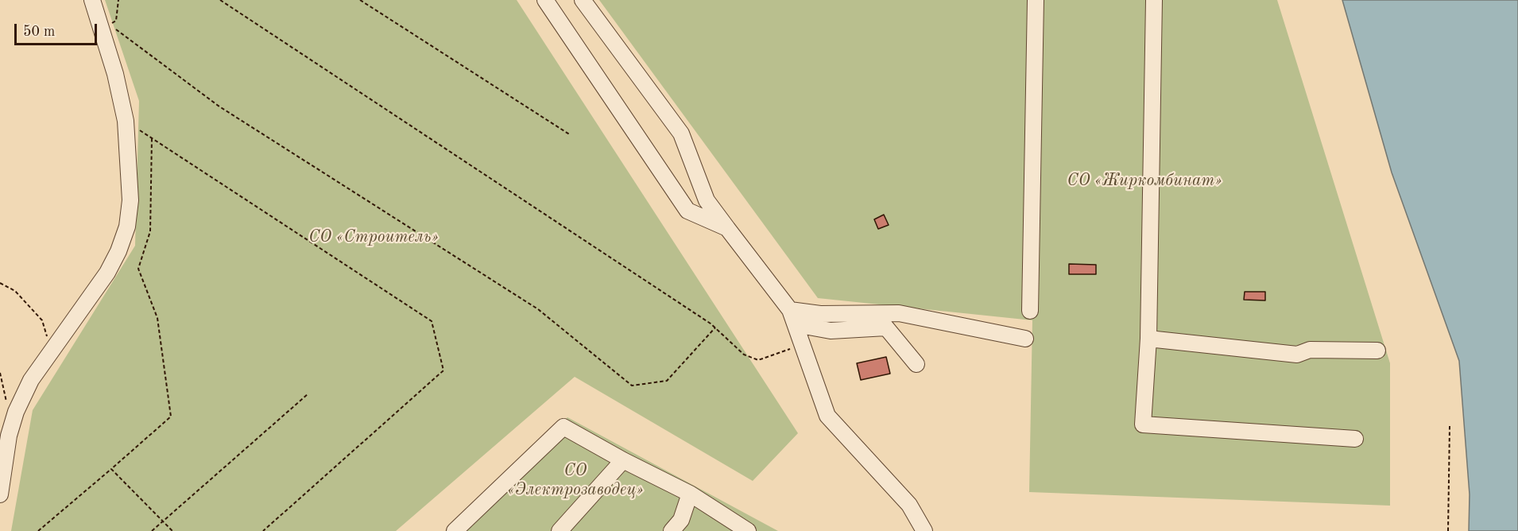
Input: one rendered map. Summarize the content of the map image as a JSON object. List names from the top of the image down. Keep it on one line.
{"parks":["СО «Жиркомбинат»","СО «Строитель»","СО «Электрозаводец»"],"scale_bar":"50 m"}
